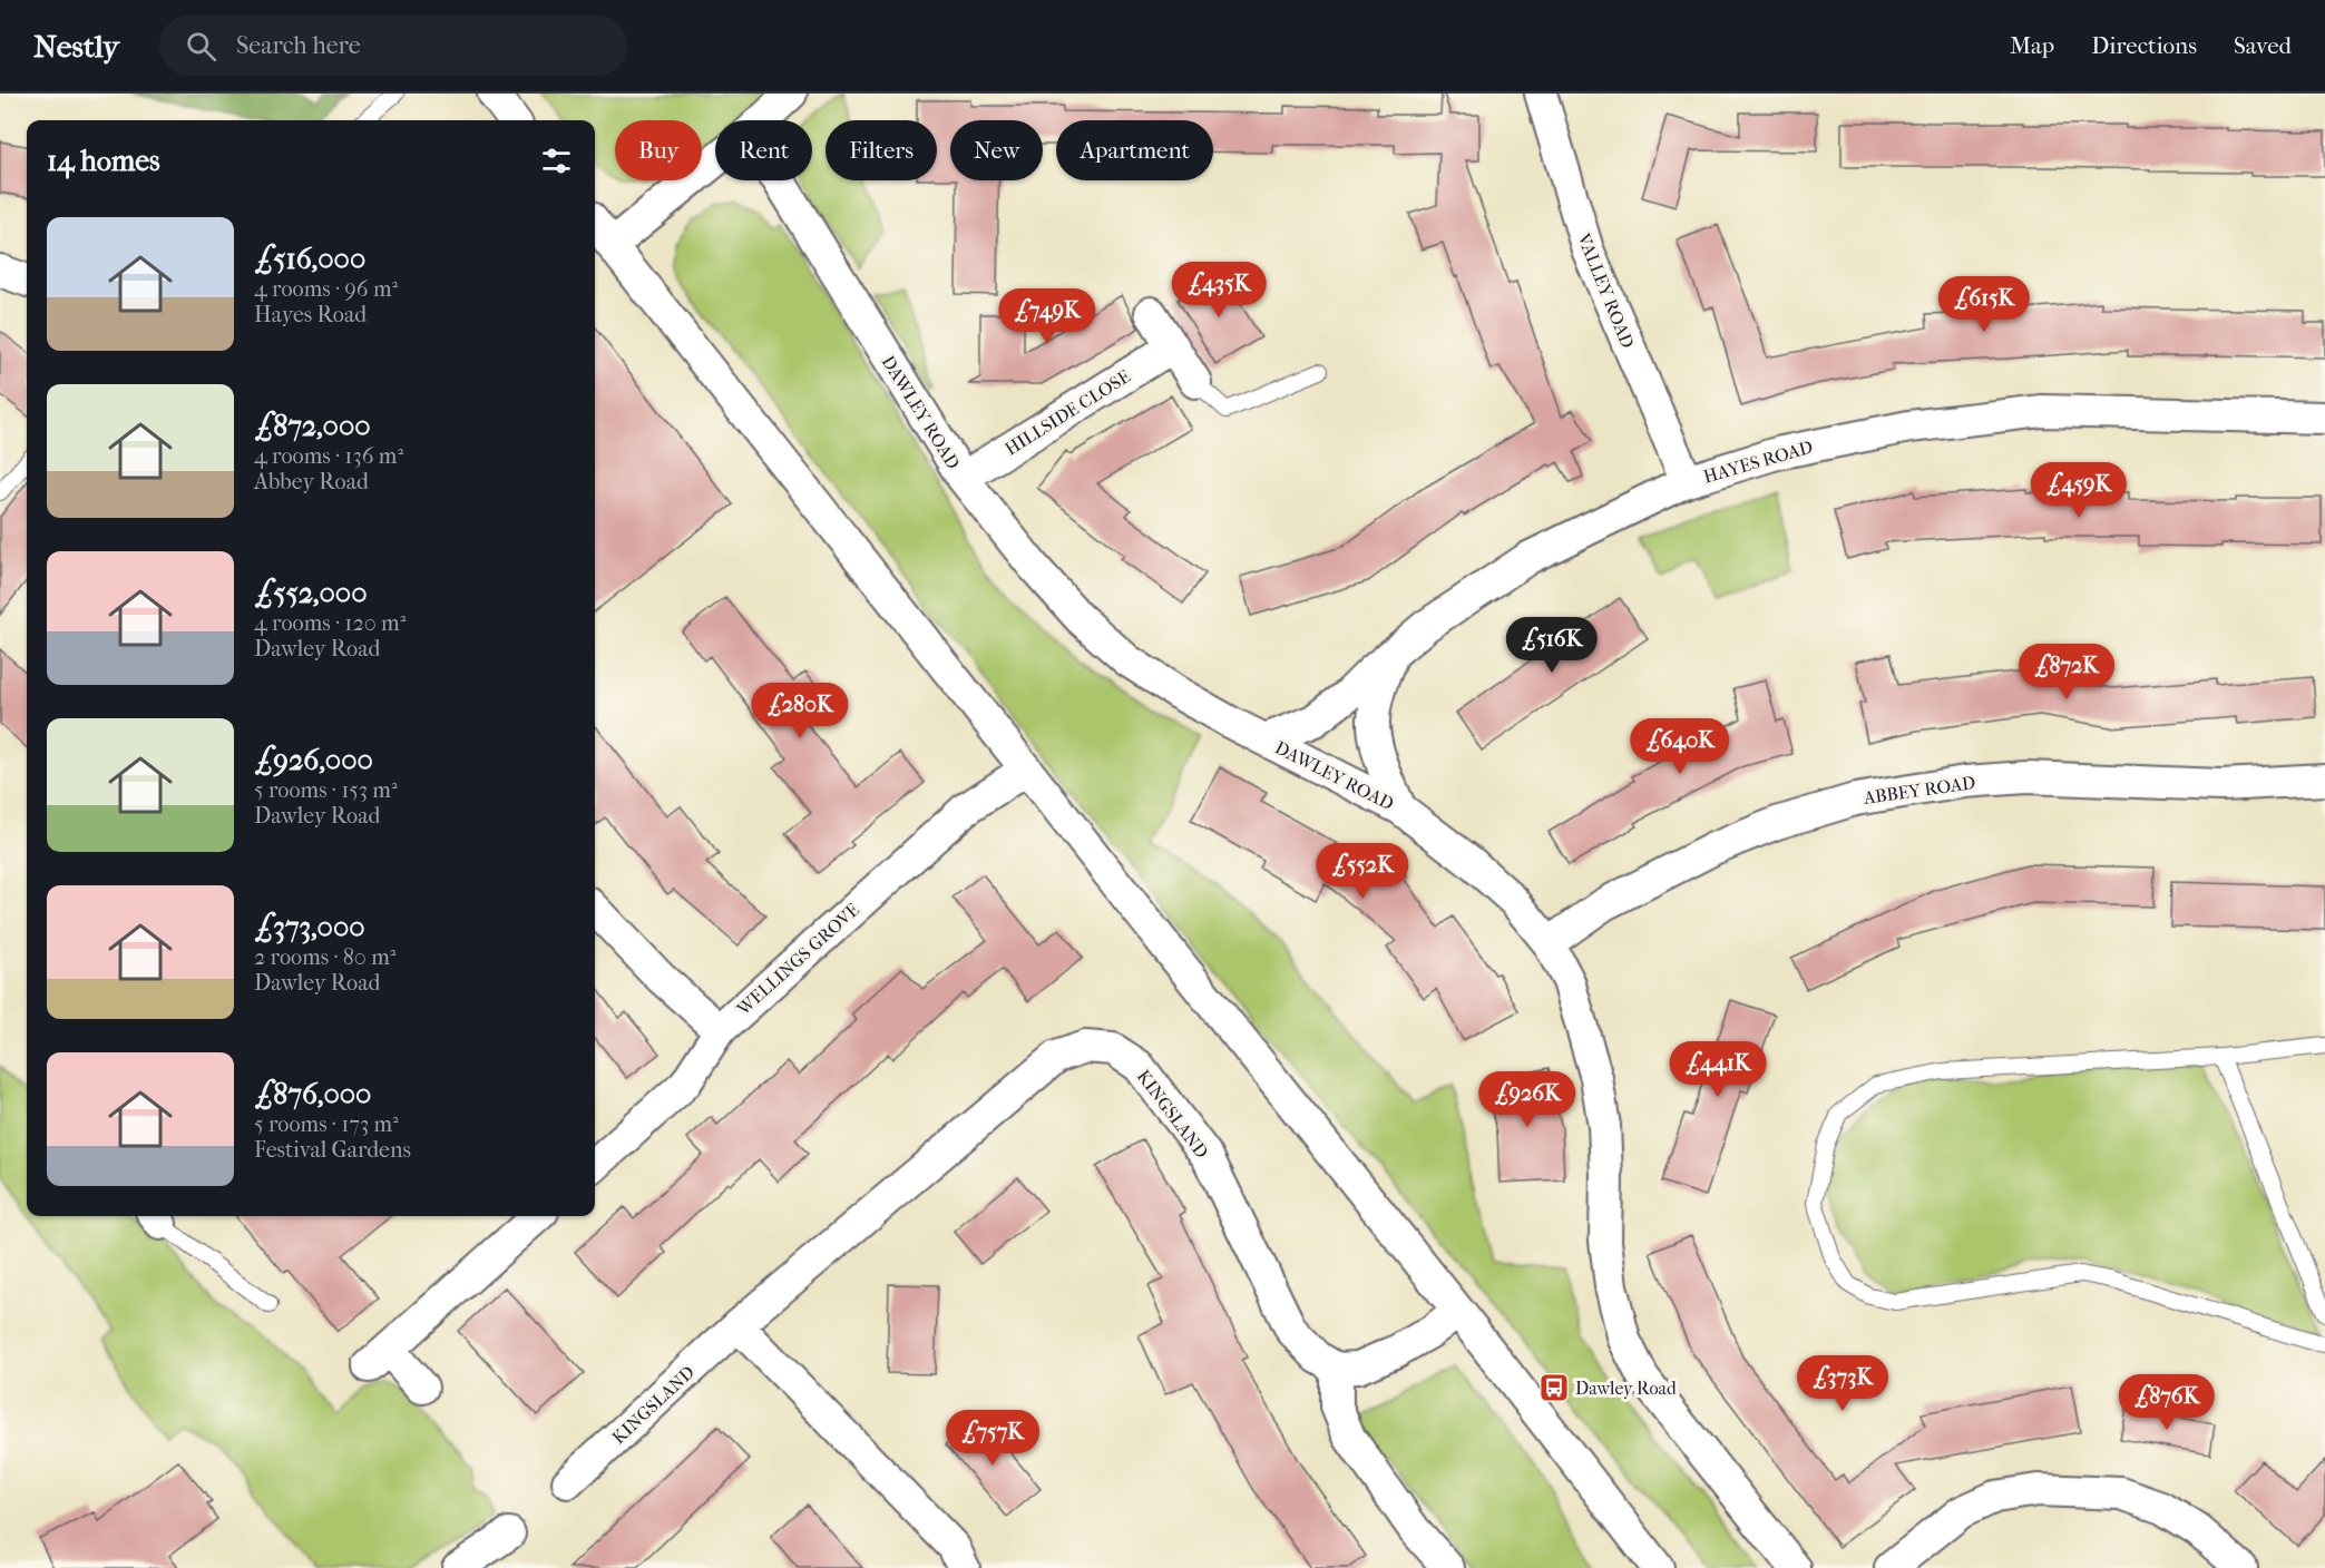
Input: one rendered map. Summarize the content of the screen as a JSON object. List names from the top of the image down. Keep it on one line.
{"streets":{"street":["VALLEY ROAD","DAWLEY ROAD","HILLSIDE CLOSE","HAYES ROAD","ABBEY ROAD","WELLINGS GROVE","KINGSLAND"]},"crossings":[["VALLEY ROAD","HAYES ROAD"],["DAWLEY ROAD","HILLSIDE CLOSE"],["DAWLEY ROAD","HAYES ROAD"],["DAWLEY ROAD","ABBEY ROAD"]],"places":{"bus stop":["Dawley Road"]},"page":{"header":"Nestly","search":"Search here","nav":["Map","Directions","Saved"],"chip":["Buy","Rent","Filters","New","Apartment"],"heading":"14 homes","list":[{"name":"£516,000","note":"4 rooms · 96 m² · Hayes Road"},{"name":"£872,000","note":"4 rooms · 136 m² · Abbey Road"},{"name":"£552,000","note":"4 rooms · 120 m² · Dawley Road"},{"name":"£926,000","note":"5 rooms · 153 m² · Dawley Road"},{"name":"£373,000","note":"2 rooms · 80 m² · Dawley Road"},{"name":"£876,000","note":"5 rooms · 173 m² · Festival Gardens"}],"price":["£435K","£615K","£749K","£459K","£516K","£872K","£280K","£640K","£552K","£441K","£926K","£373K","£876K","£757K"]}}
